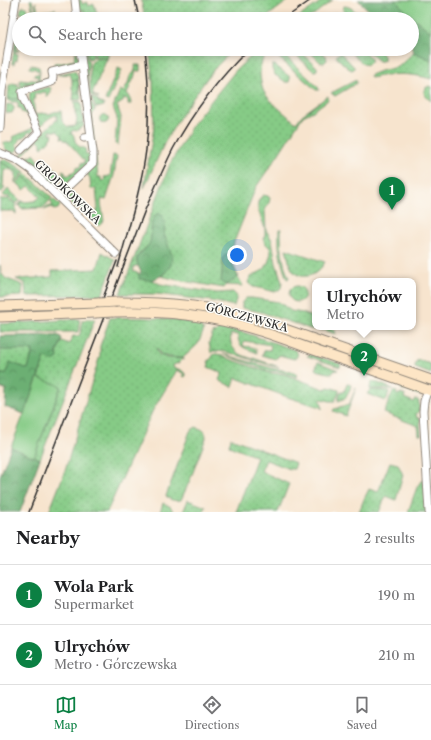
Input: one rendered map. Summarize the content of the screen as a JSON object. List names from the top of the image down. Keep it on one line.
{"streets":{"main road":["GÓRCZEWSKA"],"street":["GRODKOWSKA"]},"page":{"search":"Search here","pins":["1","2"],"popup":["Ulrychów","Metro"],"heading":["Nearby","2 results"],"list":[{"mark":"1","name":"Wola Park","note":"Supermarket","value":"190 m"},{"mark":"2","name":"Ulrychów","note":"Metro · Górczewska","value":"210 m"}],"nav":["Map","Directions","Saved"]}}
